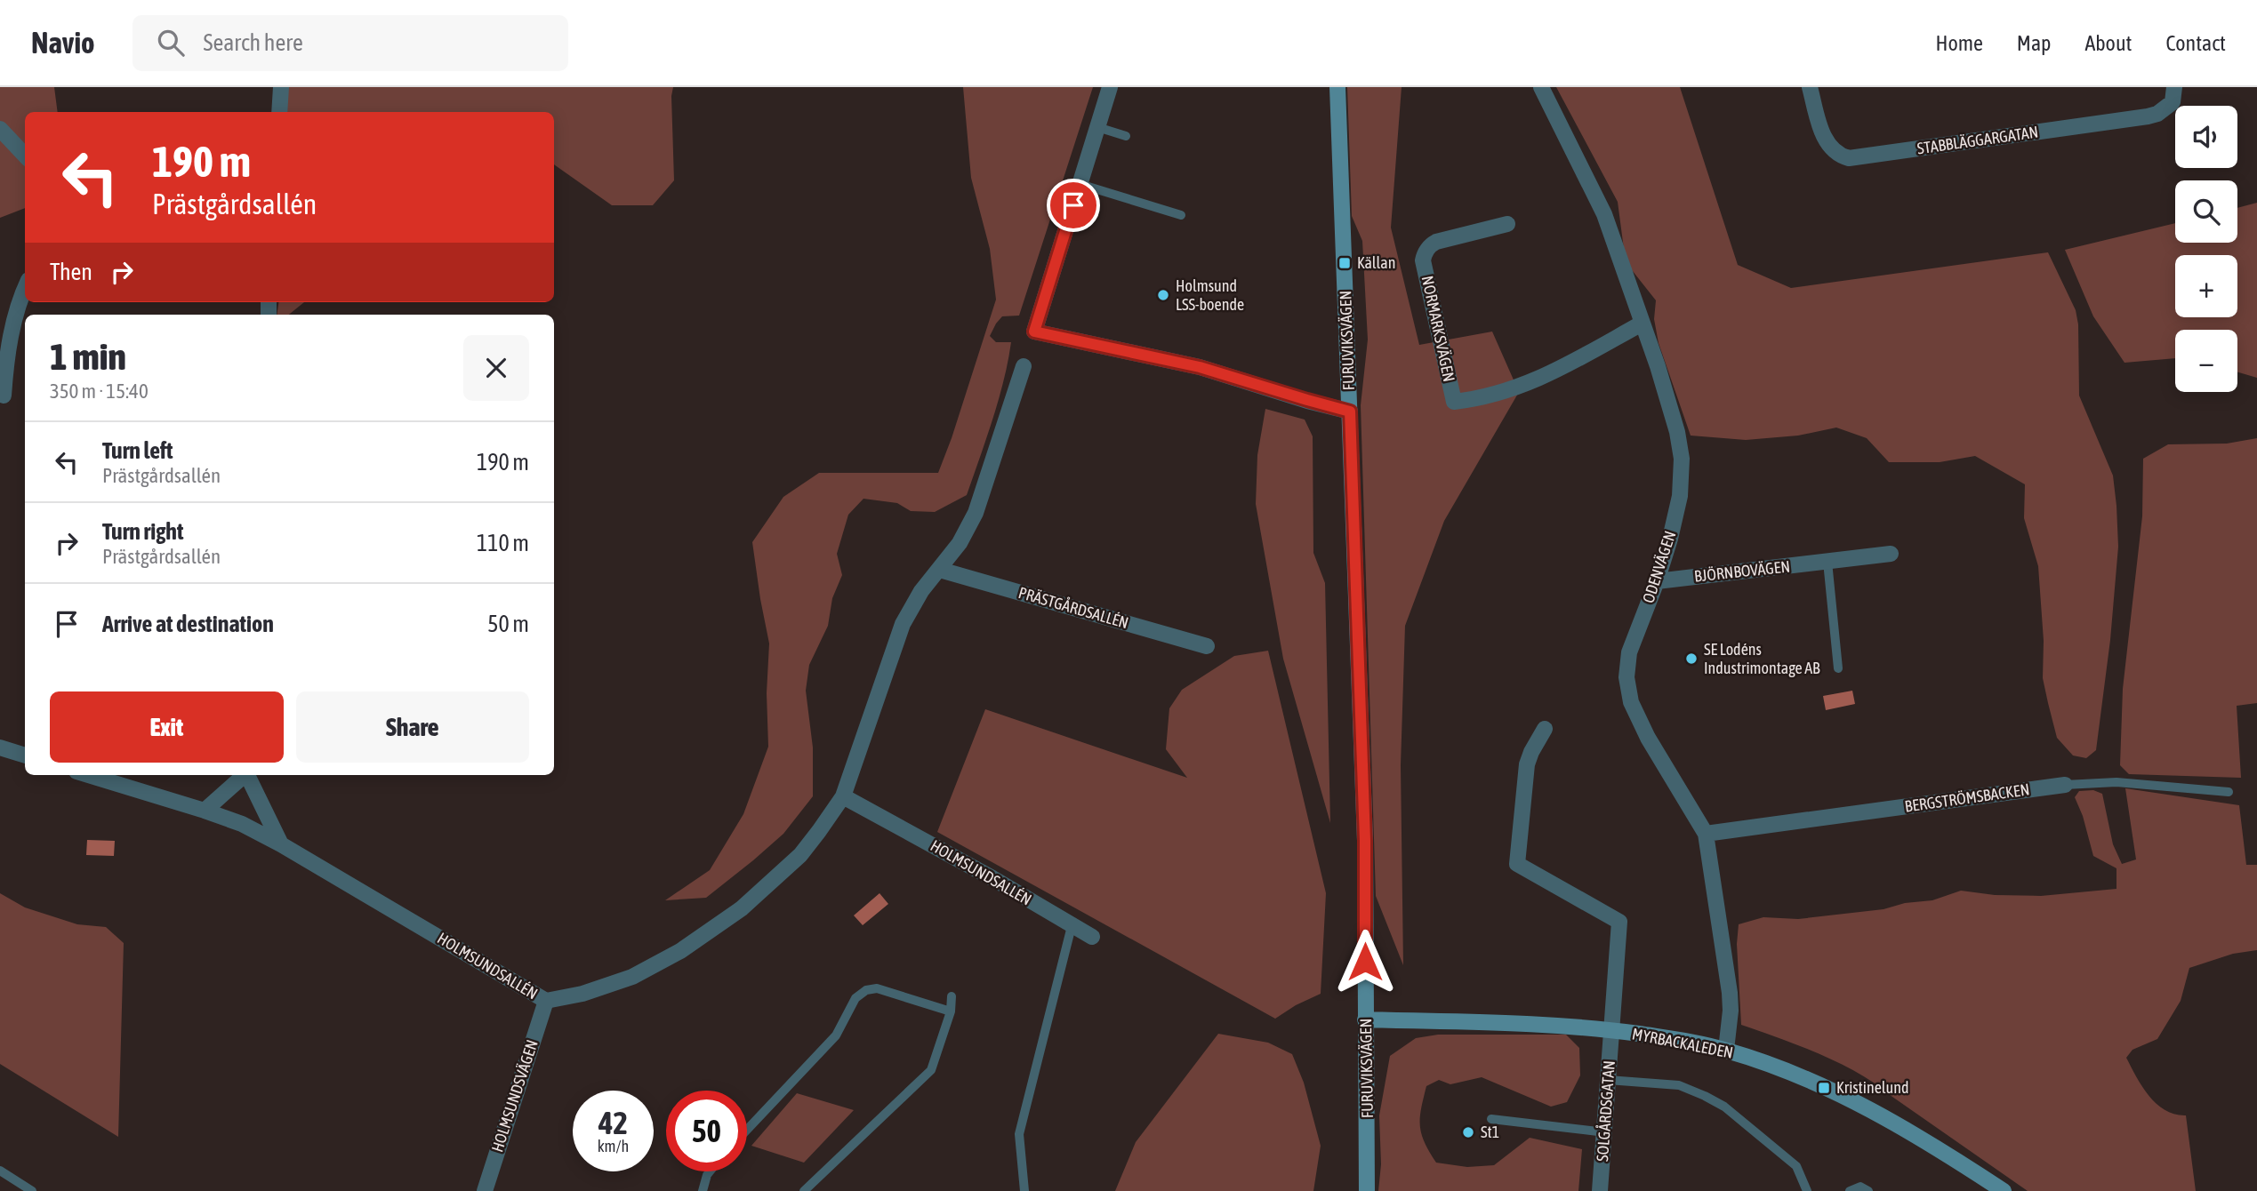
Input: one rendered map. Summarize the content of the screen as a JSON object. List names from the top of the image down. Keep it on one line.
{"streets":{"main road":["FURUVIKSVÄGEN","MYRBACKALEDEN"],"street":["STABBLÄGGARGATAN","NORMARKSVÄGEN","ODENVÄGEN","BJÖRNBOVÄGEN","PRÄSTGÅRDSALLÉN","BERGSTRÖMSBACKEN","HOLMSUNDSALLÉN","HOLMSUNDSVÄGEN","SOLGÅRDSGATAN"]},"crossings":[["NORMARKSVÄGEN","ODENVÄGEN"],["FURUVIKSVÄGEN","MYRBACKALEDEN"],["ODENVÄGEN","BJÖRNBOVÄGEN"],["ODENVÄGEN","BERGSTRÖMSBACKEN"],["ODENVÄGEN","MYRBACKALEDEN"],["HOLMSUNDSALLÉN","HOLMSUNDSVÄGEN"],["MYRBACKALEDEN","SOLGÅRDSGATAN"]],"places":{"transit":["Källan","Kristinelund"],"other":["Holmsund LSS-boende","SE Lodéns Industrimontage AB","St1"]},"page":{"header":"Navio","search":"Search here","nav":["Home","Map","About","Contact"],"map_buttons":["+","−"],"turn":["190 m","Prästgårdsallén"],"then":"Then","heading":["1 min","350 m · 15:40"],"list":[{"name":"Turn left","note":"Prästgårdsallén","value":"190 m"},{"name":"Turn right","note":"Prästgårdsallén","value":"110 m"},{"name":"Arrive at destination","value":"50 m"}],"buttons":["Exit","Share"],"speed":"42 km/h","limit":"50"}}
